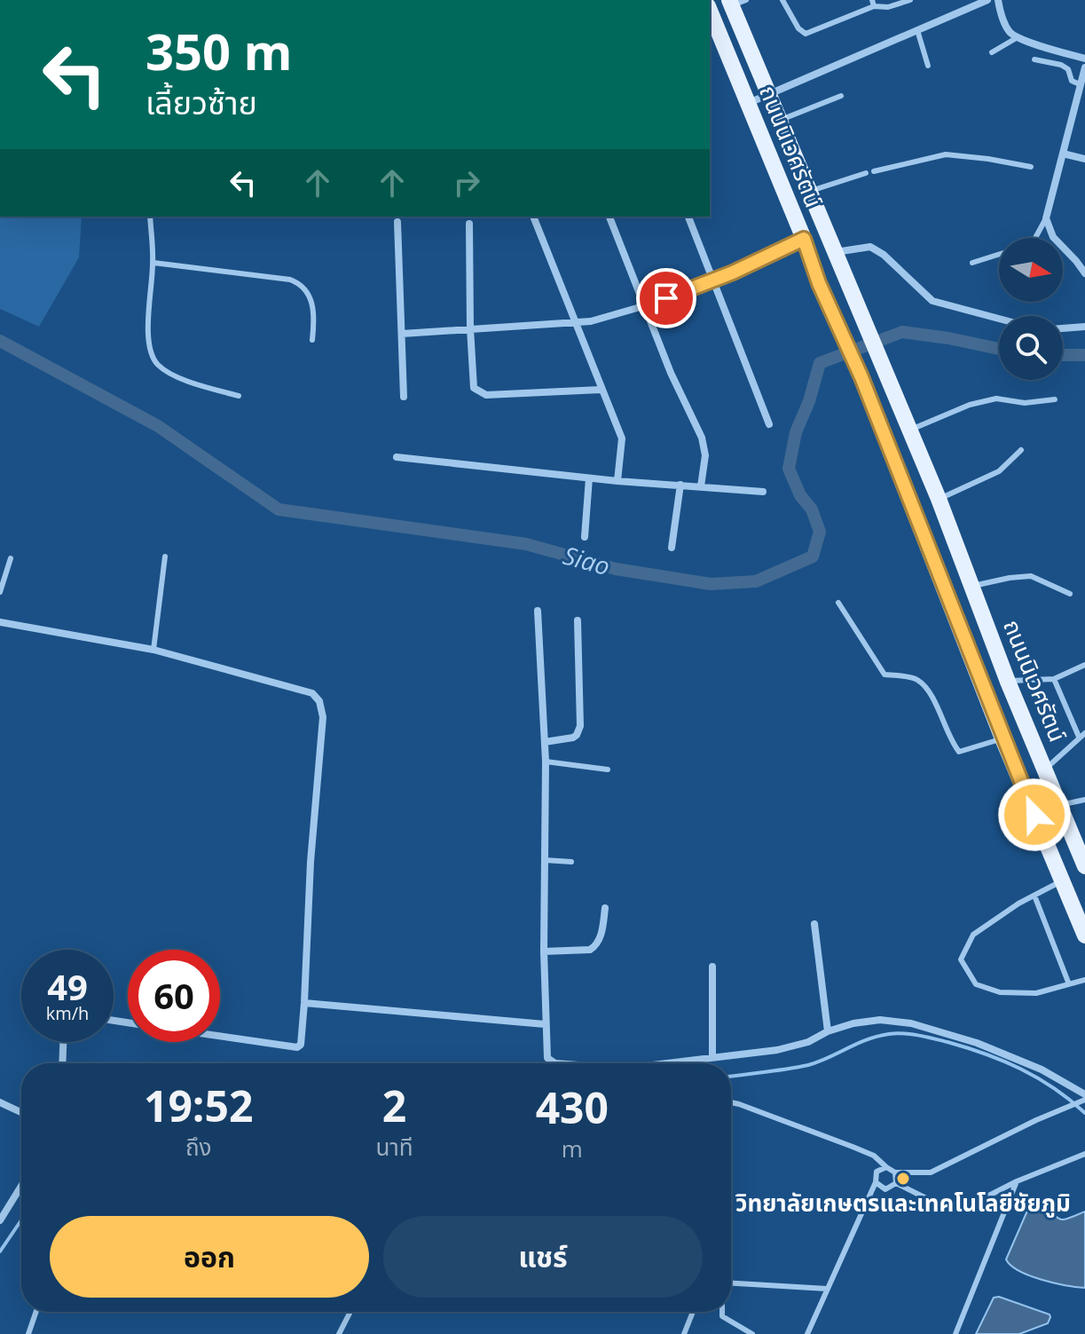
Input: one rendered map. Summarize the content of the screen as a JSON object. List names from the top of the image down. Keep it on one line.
{"streets":{"main road":["ถนนนิเวศรัตน์"]},"water":["Siao"],"places":["วิทยาลัยเกษตรและเทคโนโลยีชัยภูมิ"],"north":"right","page":{"turn":["350 m","เลี้ยวซ้าย"],"speed":"49 km/h","limit":"60","eta":["19:52","ถึง","2","นาที","430","m"],"buttons":["ออก","แชร์"]}}
